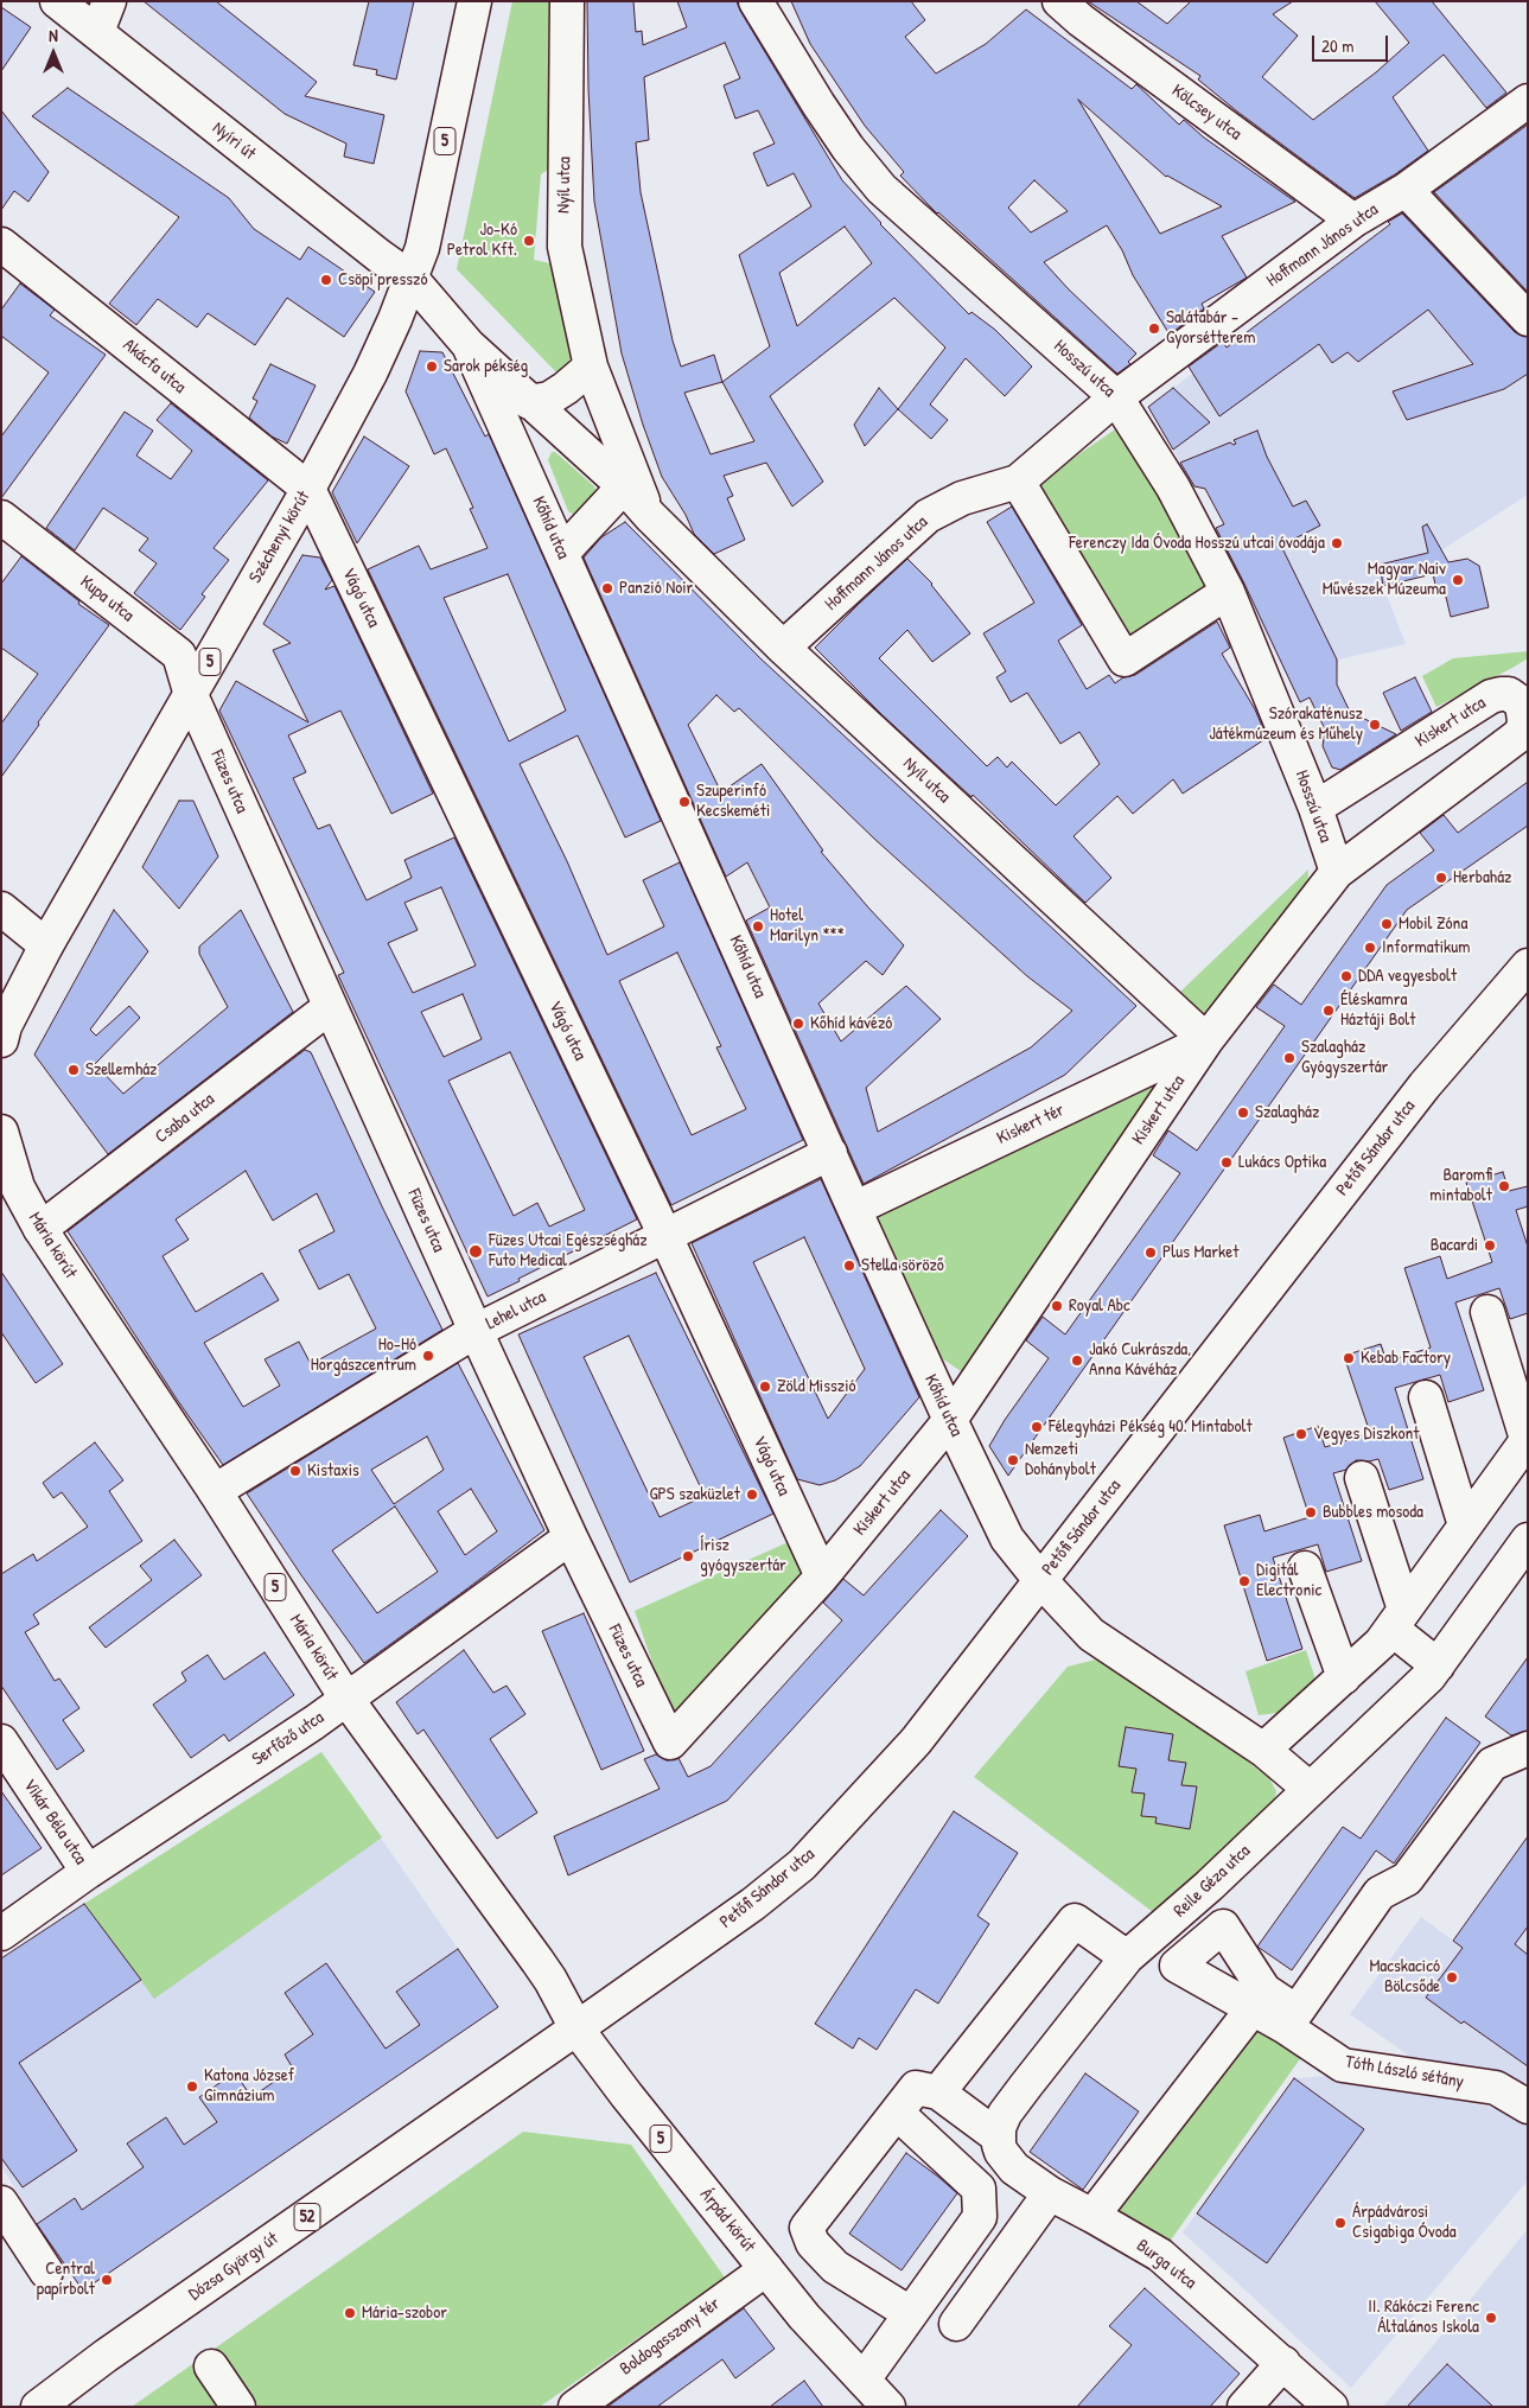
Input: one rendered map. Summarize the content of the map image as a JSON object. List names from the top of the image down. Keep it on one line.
{"streets":{"street":["Kölcsey utca","Nyíri út","5","Nyíl utca","Hoffmann János utca","Akácfa utca","Hosszú utca","Kőhíd utca","Széchenyi körút","Vágó utca","Kupa utca","Kiskert utca","Füzes utca","Csaba utca","Kiskert tér","Petőfi Sándor utca","Mária körút","Lehel utca","Serfőző utca","Vikár Béla utca","Reile Géza utca","Tóth László sétány","52","Árpád körút","Burga utca","Dózsa György út","Boldogasszony tér"]},"crossings":[["Kölcsey utca","Hoffmann János utca"],["Nyíri út","Nyíl utca"],["Nyíri út","Széchenyi körút"],["Nyíl utca","Hoffmann János utca"],["Nyíl utca","Kőhíd utca"],["Nyíl utca","Széchenyi körút"],["Nyíl utca","Kiskert utca"],["Nyíl utca","Kiskert tér"],["Hoffmann János utca","Hosszú utca"],["Akácfa utca","Széchenyi körút"],["Akácfa utca","Vágó utca"],["Hosszú utca","Kiskert utca"],["Kőhíd utca","Kiskert utca"],["Kőhíd utca","Kiskert tér"],["Kőhíd utca","Petőfi Sándor utca"],["Kőhíd utca","Lehel utca"],["Kőhíd utca","Reile Géza utca"],["Széchenyi körút","Vágó utca"],["Széchenyi körút","Kupa utca"],["Széchenyi körút","Füzes utca"],["Vágó utca","Kiskert utca"],["Vágó utca","Lehel utca"],["Kupa utca","Füzes utca"],["Kiskert utca","Füzes utca"],["Kiskert utca","Kiskert tér"],["Füzes utca","Csaba utca"],["Füzes utca","Lehel utca"],["Füzes utca","Serfőző utca"],["Csaba utca","Mária körút"],["Petőfi Sándor utca","Mária körút"],["Petőfi Sándor utca","Árpád körút"],["Petőfi Sándor utca","Dózsa György út"],["Mária körút","Lehel utca"],["Mária körút","Serfőző utca"],["Mária körút","Árpád körút"],["Mária körút","Dózsa György út"],["Serfőző utca","Vikár Béla utca"],["Reile Géza utca","Burga utca"],["Árpád körút","Dózsa György út"],["Árpád körút","Boldogasszony tér"]],"places":["Jo-Kó Petrol Kft.","Csöpi presszó","Salátabár - Gyorsétterem","Sarok pékség","Ferenczy Ida Óvoda Hosszú utcai óvodája","Magyar Naiv Művészek Múzeuma","Panzió Noir","Szórakaténusz Játékmúzeum és Műhely","Szuperinfó Kecskeméti","Herbaház","Mobil Zóna","Hotel Marilyn ***","Informatikum","DDA vegyesbolt","Éléskamra Háztáji Bolt","Kőhíd kávézó","Szalagház Gyógyszertár","Szellemház","Szalagház","Lukács Optika","Baromfi mintabolt","Bacardi","Füzes Utcai Egészségház Futo Medical","Plus Market","Stella söröző","Royal Abc","Ho-Hó Horgászcentrum","Kebab Factory","Jakó Cukrászda, Anna Kávéház","Zöld Misszió","Félegyházi Pékség 40. Mintabolt","Vegyes Diszkont","Nemzeti Dohánybolt","Kistaxis","GPS szaküzlet","Bubbles mosoda","Írisz gyógyszertár","Digitál Electronic","Macskacicó Bölcsőde","Katona József Gimnázium","Árpádvárosi Csigabiga Óvoda","Central papírbolt","Mária-szobor","II. Rákóczi Ferenc Általános Iskola"],"scale_bar":"20 m","north":"top"}
